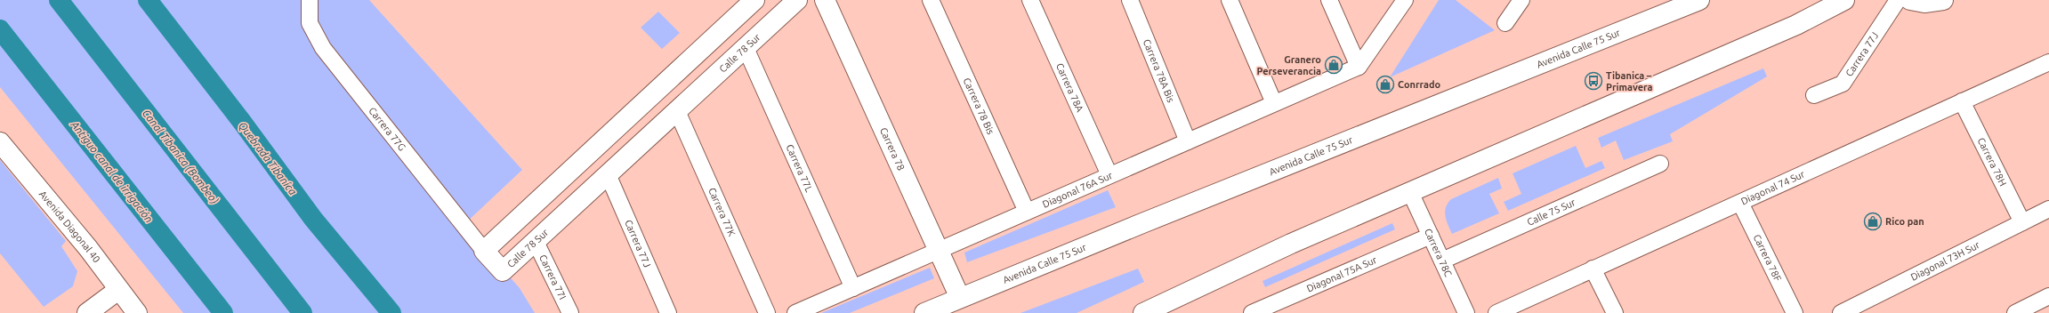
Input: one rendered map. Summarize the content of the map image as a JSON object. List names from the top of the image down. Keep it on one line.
{"streets":{"main road":["Avenida Calle 75 Sur","Calle 78 Sur","Carrera 78","Avenida Diagonal 40"],"street":["Carrera 77J","Carrera 78A Bis","Carrera 78A","Carrera 78 Bis","Carrera 77G","Carrera 78H","Carrera 77L","Diagonal 74 Sur","Diagonal 76A Sur","Carrera 77K","Calle 75 Sur","Carrera 78C","Carrera 78F","Diagonal 73H Sur","Diagonal 75A Sur","Carrera 77I"]},"crossings":[["Avenida Calle 75 Sur","Carrera 78"],["Calle 78 Sur","Carrera 77J"],["Calle 78 Sur","Carrera 77G"],["Calle 78 Sur","Carrera 77L"],["Calle 78 Sur","Carrera 77K"],["Calle 78 Sur","Carrera 77I"],["Carrera 78A Bis","Diagonal 76A Sur"],["Carrera 78A","Diagonal 76A Sur"],["Carrera 78 Bis","Diagonal 76A Sur"],["Carrera 78","Diagonal 76A Sur"],["Carrera 78H","Diagonal 74 Sur"],["Carrera 78H","Diagonal 73H Sur"],["Carrera 77L","Diagonal 76A Sur"],["Diagonal 74 Sur","Carrera 78F"],["Calle 75 Sur","Carrera 78C"],["Carrera 78C","Diagonal 75A Sur"]],"water":["Canal Tibanica (Bombeo)","Quebrada Tibaníca","Antiguo canal de irrigación"],"places":{"shop":["Granero Perseverancia","Conrrado","Rico pan"],"bus stop":["Tibanica – Primavera"]}}
